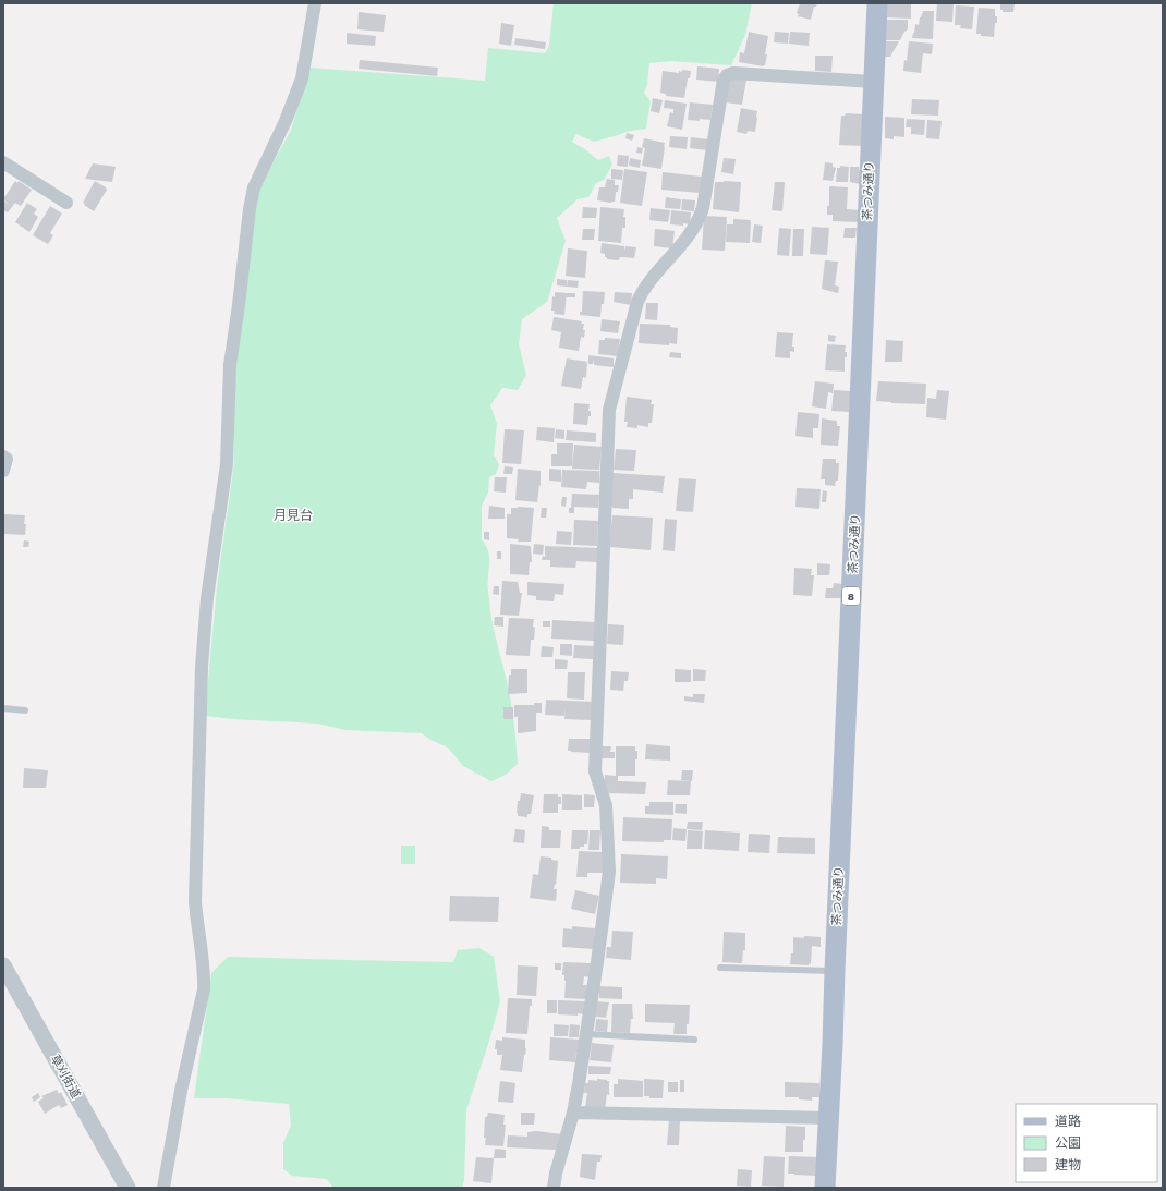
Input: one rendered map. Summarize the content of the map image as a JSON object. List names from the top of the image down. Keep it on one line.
{"streets":{"main road":["茶つみ通り","8"],"street":["草刈街道"]},"districts":["月見台"],"legend":["道路","公園","建物"]}
